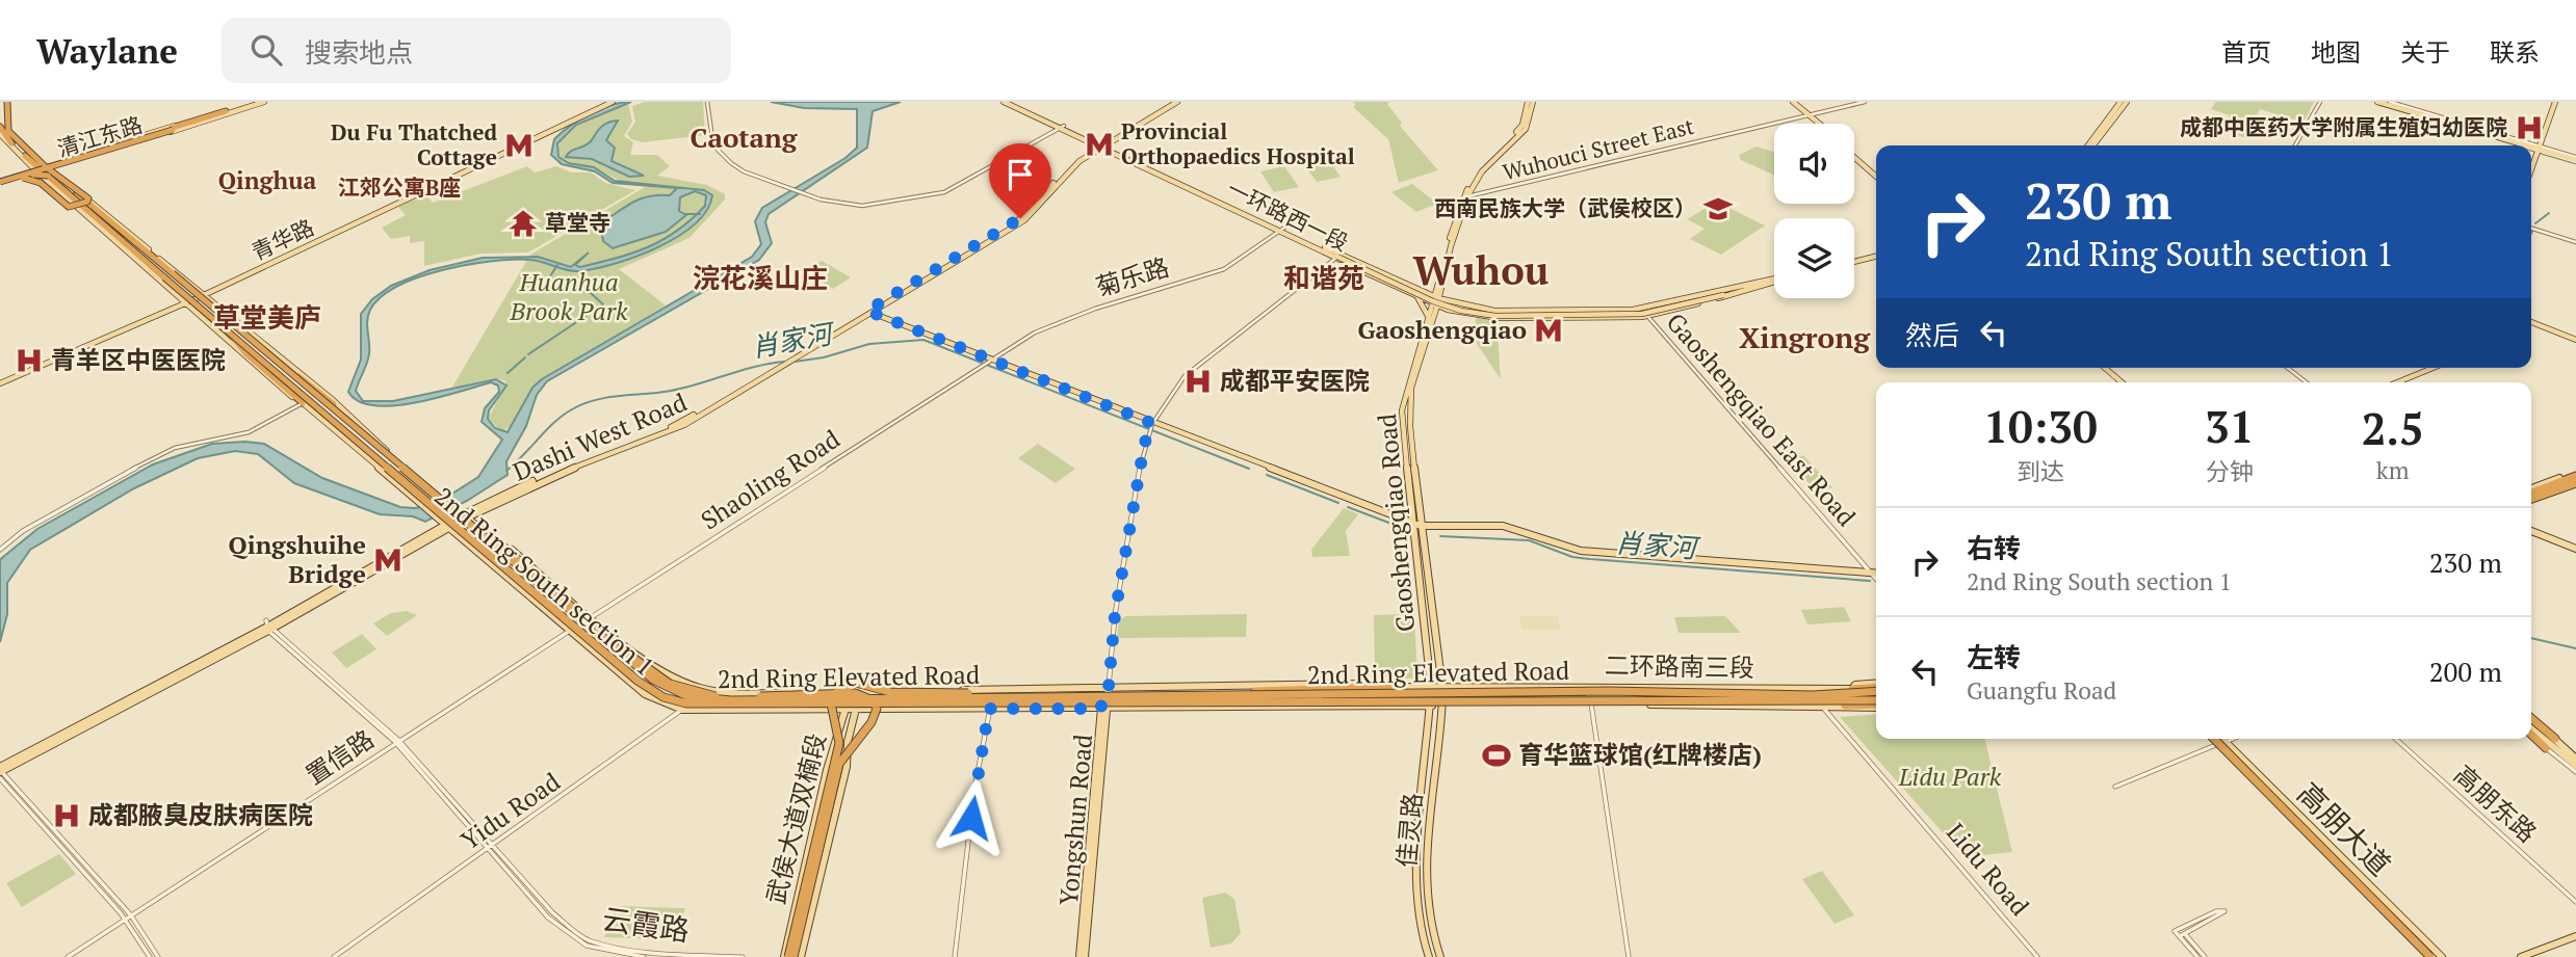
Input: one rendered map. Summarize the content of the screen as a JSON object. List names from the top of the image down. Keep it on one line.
{"streets":{"highway":["2nd Ring Elevated Road"],"main road":["清江东路","一环路西一段","青华路","Dashi West Road","Gaoshengqiao Road","2nd Ring South section 1","二环路南三段","武侯大道双楠段","Yongshun Road","高朋大道","佳灵路"],"street":["Wuhouci Street East","菊乐路","Gaoshengqiao East Road","Shaoling Road","置信路","高朋东路","Yidu Road","Lidu Road","云霞路"]},"crossings":[["清江东路","2nd Ring South section 1"],["清江东路","2nd Ring Elevated Road"],["一环路西一段","菊乐路"],["一环路西一段","Dashi West Road"],["一环路西一段","Gaoshengqiao Road"],["青华路","2nd Ring South section 1"],["菊乐路","Shaoling Road"],["Dashi West Road","2nd Ring South section 1"],["Shaoling Road","2nd Ring South section 1"],["Shaoling Road","置信路"],["Gaoshengqiao Road","2nd Ring South section 1"],["Gaoshengqiao Road","二环路南三段"],["Gaoshengqiao Road","佳灵路"],["2nd Ring South section 1","二环路南三段"],["2nd Ring South section 1","2nd Ring Elevated Road"],["2nd Ring South section 1","置信路"],["2nd Ring South section 1","Yidu Road"],["2nd Ring South section 1","武侯大道双楠段"],["2nd Ring South section 1","Yongshun Road"],["2nd Ring South section 1","佳灵路"],["二环路南三段","佳灵路"],["二环路南三段","Lidu Road"],["Yidu Road","云霞路"]],"districts":["Caotang","Qinghua","江郊公寓B座","Wuhou","浣花溪山庄","和谐苑","草堂美庐","Xingrong"],"water":["肖家河"],"parks":["Huanhua Brook Park","Lidu Park"],"places":{"hospital":["成都中医药大学附属生殖妇幼医院","青羊区中医医院","成都平安医院","成都腋臭皮肤病医院"],"metro station":["Provincial Orthopaedics Hospital","Du Fu Thatched Cottage","Gaoshengqiao","Qingshuihe Bridge"],"school or university":["西南民族大学（武侯校区）"],"temple":["草堂寺"],"sports":["育华篮球馆(红牌楼店)"]},"page":{"header":"Waylane","search":"搜索地点","nav":["首页","地图","关于","联系"],"turn":["230 m","2nd Ring South section 1"],"then":"然后","eta":["10:30","到达","31","分钟","2.5","km"],"list":[{"name":"右转","note":"2nd Ring South section 1","value":"230 m"},{"name":"左转","note":"Guangfu Road","value":"200 m"}]}}
